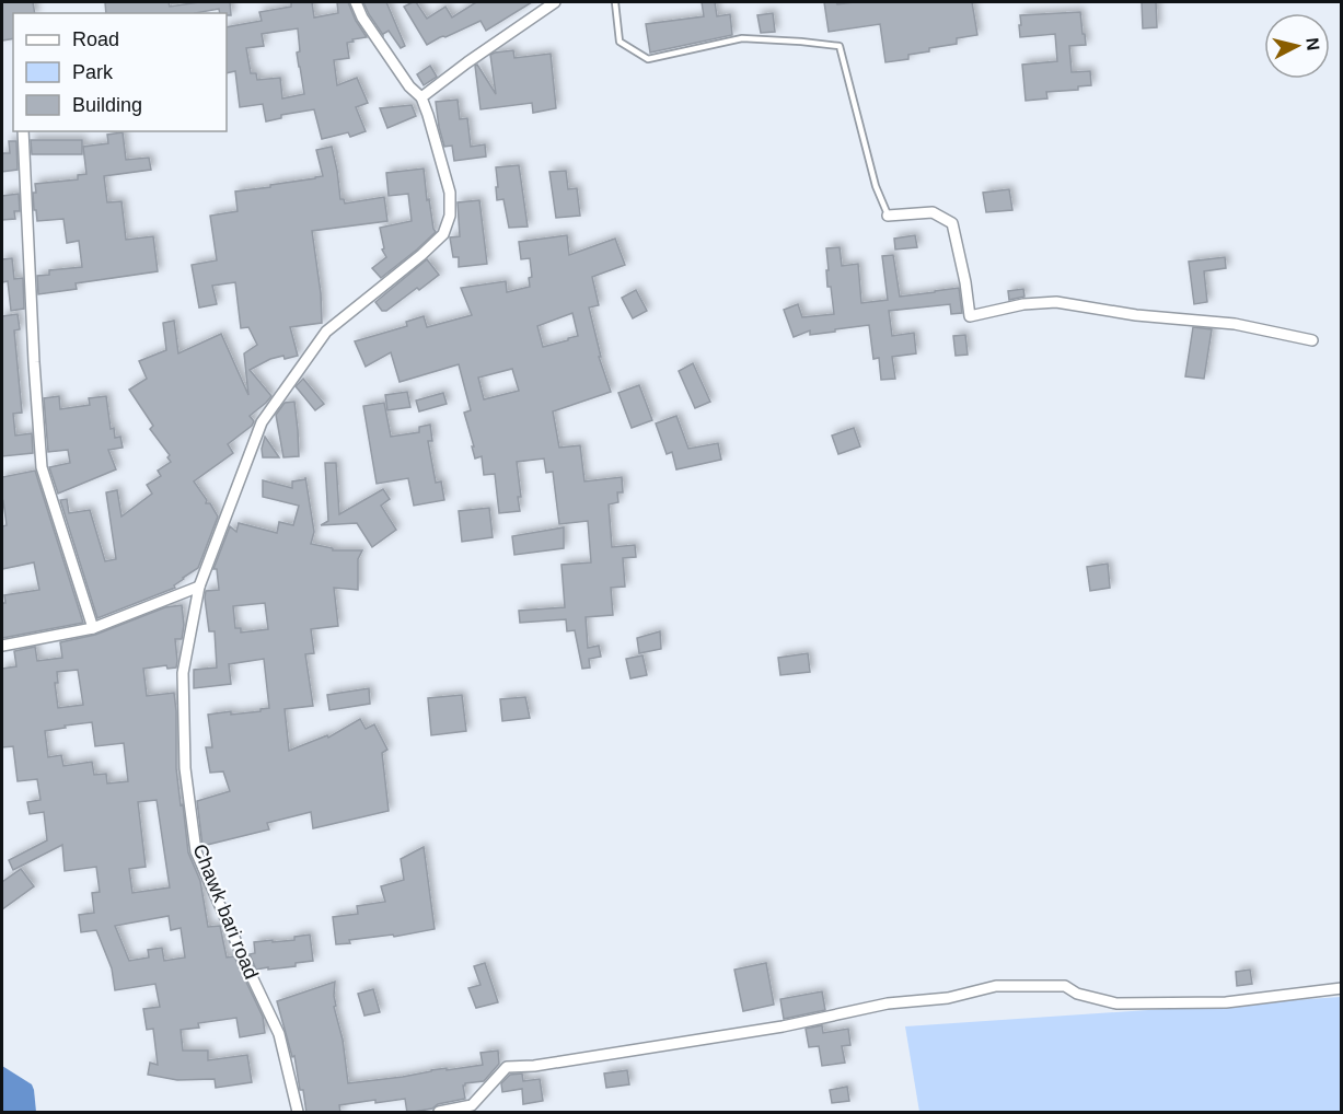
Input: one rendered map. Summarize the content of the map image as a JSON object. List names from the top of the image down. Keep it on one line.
{"streets":{"street":["Chawk bari road"]},"legend":["Road","Park","Building"],"north":"right"}
